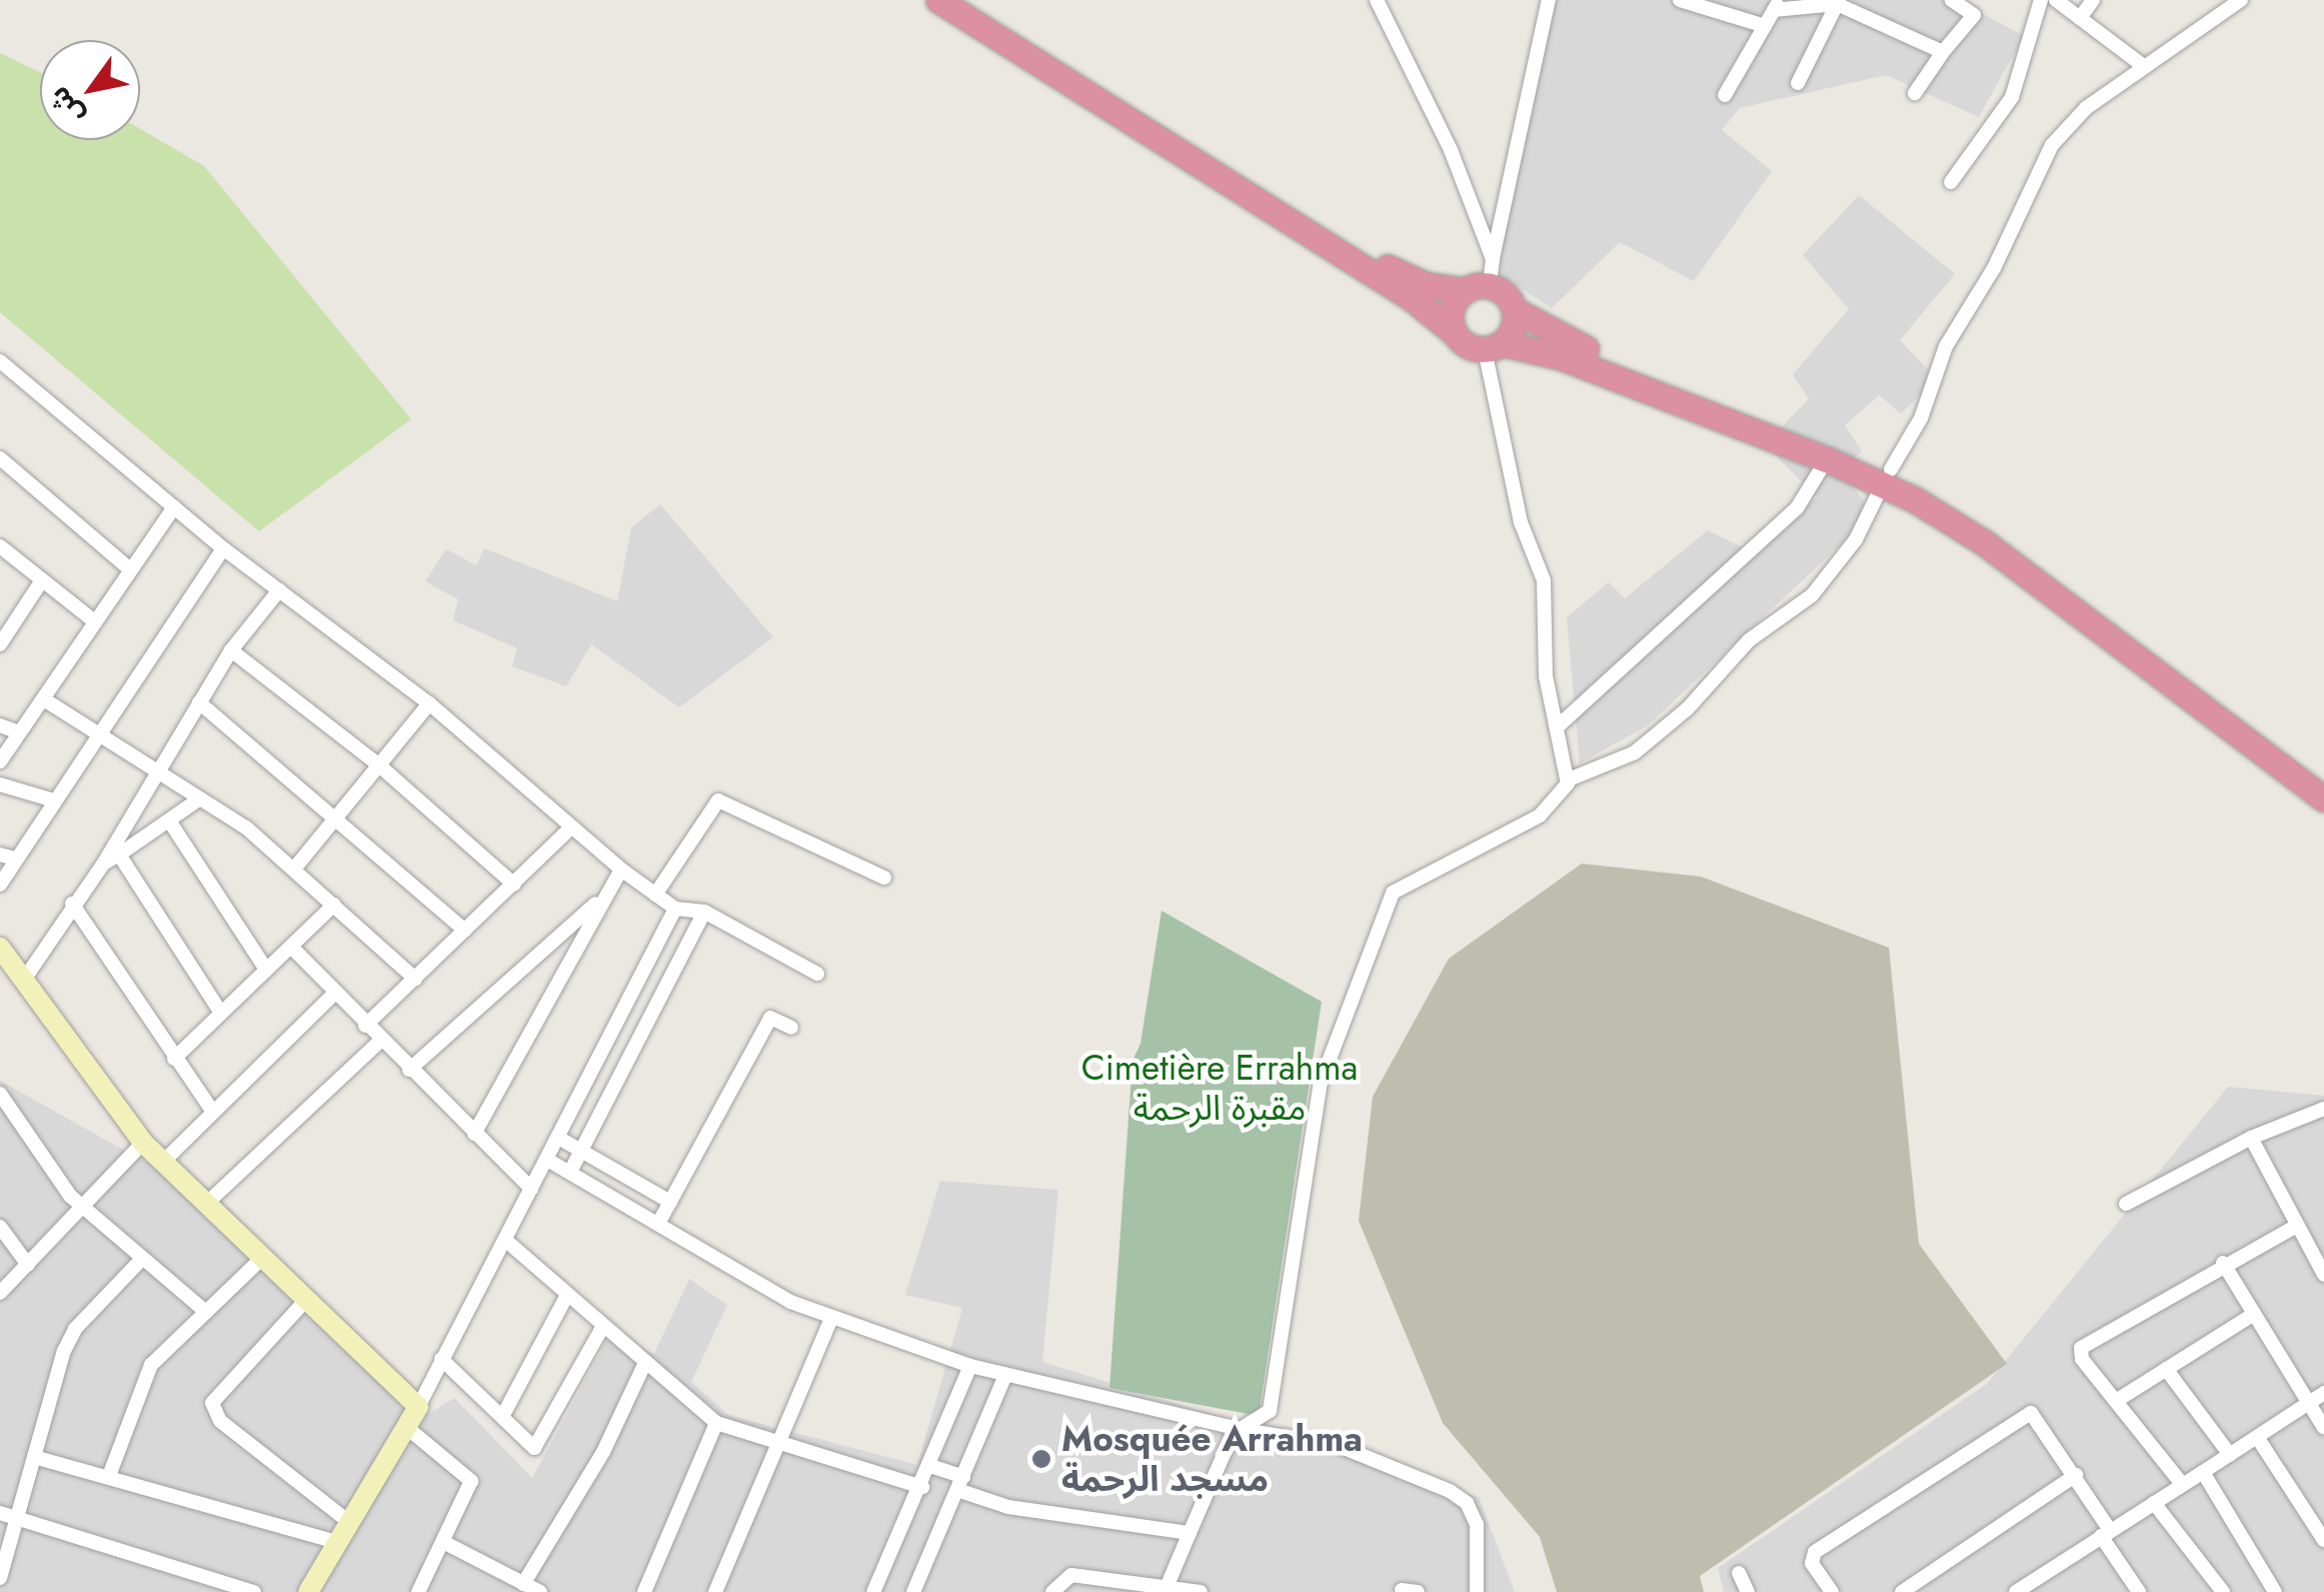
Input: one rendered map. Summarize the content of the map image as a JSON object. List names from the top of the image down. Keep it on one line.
{"parks":["Cimetière Errahma مقبرة الرحمة"],"places":["Mosquée Arrahma مسجد الرحمة"],"north":"bottom left"}
